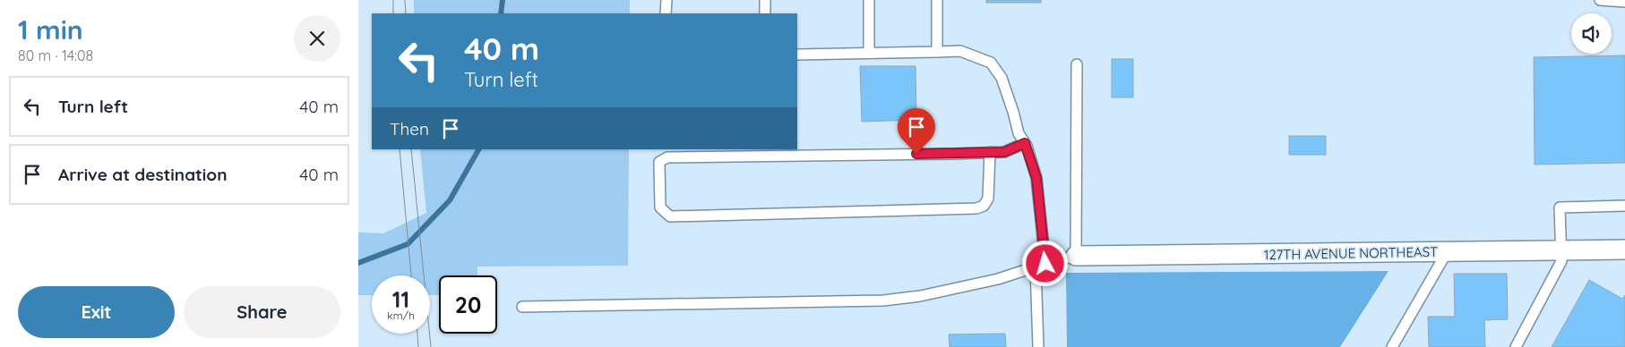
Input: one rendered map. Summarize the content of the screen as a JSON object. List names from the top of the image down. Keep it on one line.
{"streets":{"street":["127TH AVENUE NORTHEAST"]},"page":{"heading":["1 min","80 m · 14:08"],"turn":["40 m","Turn left"],"list":[{"name":"Turn left","value":"40 m"},{"name":"Arrive at destination","value":"40 m"}],"then":"Then","speed":"11 km/h","limit":"20","buttons":["Exit","Share"]}}
